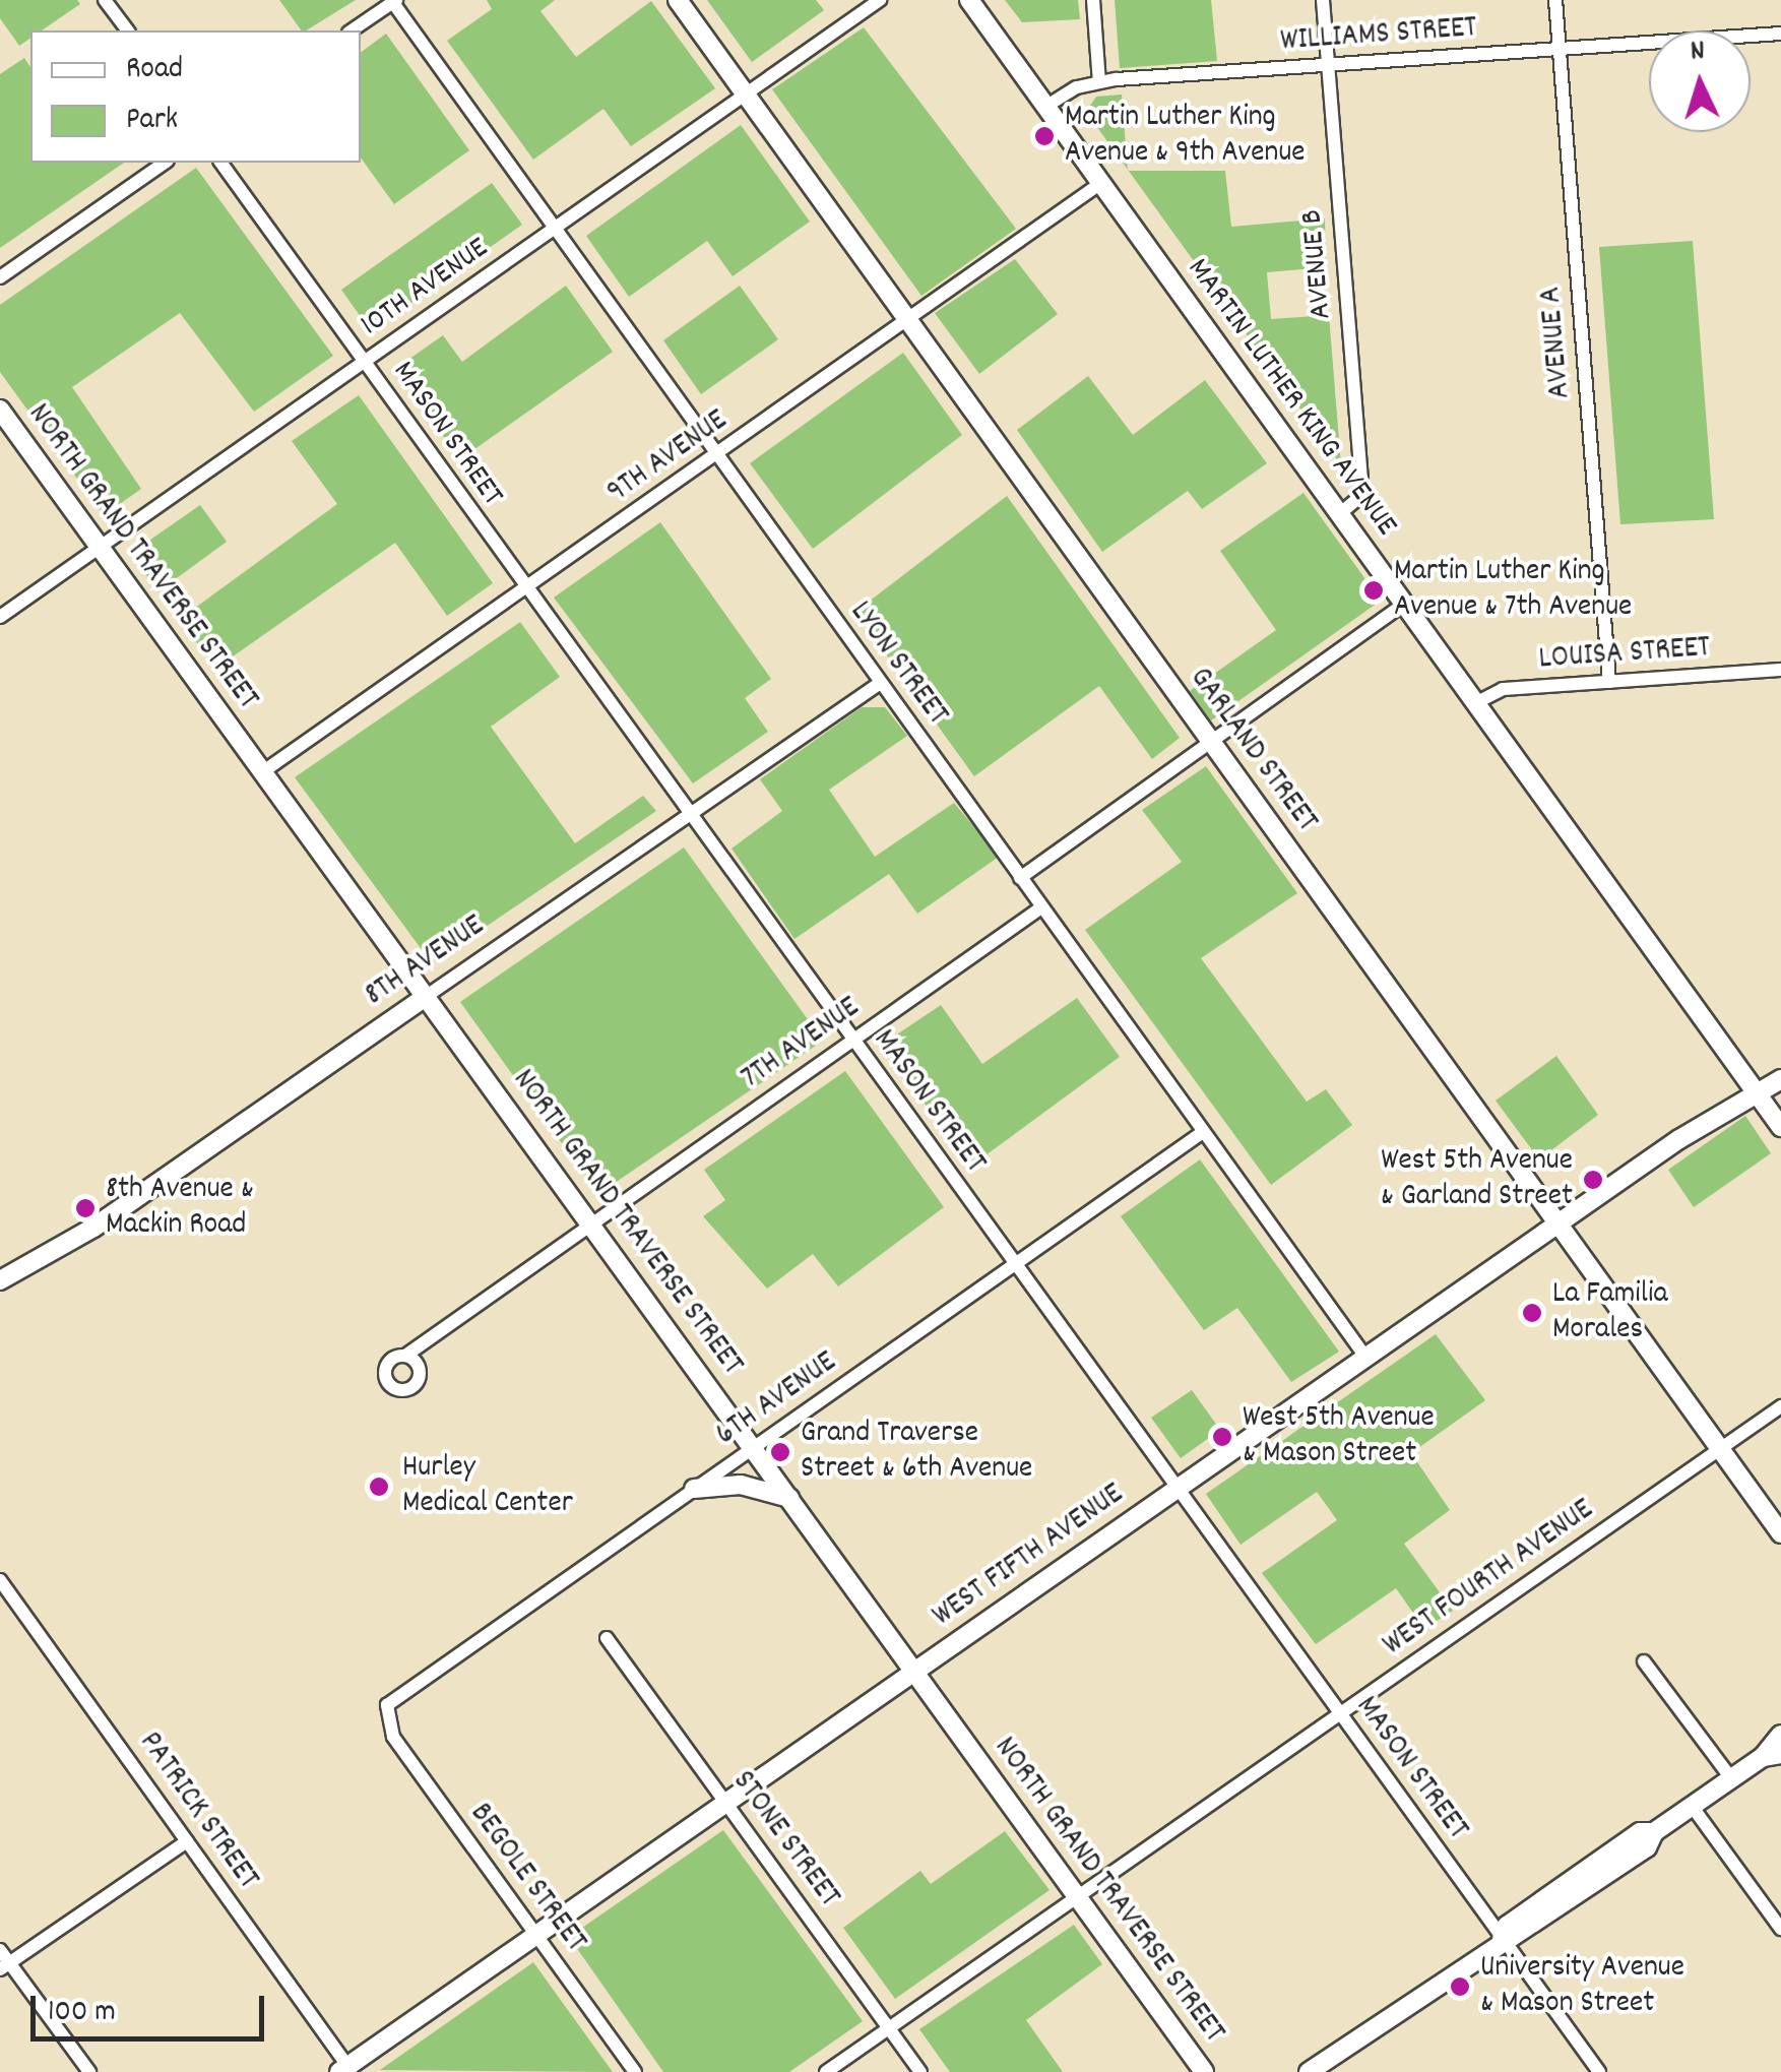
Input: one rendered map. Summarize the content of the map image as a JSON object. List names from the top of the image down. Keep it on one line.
{"streets":{"street":["WILLIAMS STREET","AVENUE B","10TH AVENUE","AVENUE A","MARTIN LUTHER KING AVENUE","MASON STREET","9TH AVENUE","NORTH GRAND TRAVERSE STREET","LOUISA STREET","LYON STREET","GARLAND STREET","8TH AVENUE","7TH AVENUE","6TH AVENUE","WEST FIFTH AVENUE","WEST FOURTH AVENUE","PATRICK STREET","STONE STREET","BEGOLE STREET"]},"crossings":[["WILLIAMS STREET","AVENUE B"],["WILLIAMS STREET","AVENUE A"],["WILLIAMS STREET","MARTIN LUTHER KING AVENUE"],["AVENUE B","MARTIN LUTHER KING AVENUE"],["10TH AVENUE","MASON STREET"],["10TH AVENUE","NORTH GRAND TRAVERSE STREET"],["10TH AVENUE","LYON STREET"],["10TH AVENUE","GARLAND STREET"],["AVENUE A","LOUISA STREET"],["MARTIN LUTHER KING AVENUE","9TH AVENUE"],["MARTIN LUTHER KING AVENUE","LOUISA STREET"],["MARTIN LUTHER KING AVENUE","WEST FIFTH AVENUE"],["MASON STREET","9TH AVENUE"],["MASON STREET","8TH AVENUE"],["MASON STREET","7TH AVENUE"],["MASON STREET","6TH AVENUE"],["MASON STREET","WEST FIFTH AVENUE"],["MASON STREET","WEST FOURTH AVENUE"],["9TH AVENUE","NORTH GRAND TRAVERSE STREET"],["9TH AVENUE","LYON STREET"],["9TH AVENUE","GARLAND STREET"],["NORTH GRAND TRAVERSE STREET","8TH AVENUE"],["NORTH GRAND TRAVERSE STREET","7TH AVENUE"],["NORTH GRAND TRAVERSE STREET","6TH AVENUE"],["NORTH GRAND TRAVERSE STREET","WEST FIFTH AVENUE"],["NORTH GRAND TRAVERSE STREET","WEST FOURTH AVENUE"],["LYON STREET","8TH AVENUE"],["LYON STREET","7TH AVENUE"],["LYON STREET","6TH AVENUE"],["LYON STREET","WEST FIFTH AVENUE"],["GARLAND STREET","WEST FIFTH AVENUE"],["GARLAND STREET","WEST FOURTH AVENUE"],["6TH AVENUE","BEGOLE STREET"],["WEST FIFTH AVENUE","PATRICK STREET"],["WEST FIFTH AVENUE","STONE STREET"],["WEST FIFTH AVENUE","BEGOLE STREET"],["WEST FOURTH AVENUE","STONE STREET"]],"places":["Martin Luther King Avenue & 9th Avenue","Martin Luther King Avenue & 7th Avenue","West 5th Avenue & Garland Street","8th Avenue & Mackin Road","La Familia Morales","West 5th Avenue & Mason Street","Grand Traverse Street & 6th Avenue","Hurley Medical Center","University Avenue & Mason Street"],"legend":["Road","Park"],"scale_bar":"100 m","north":"top"}
